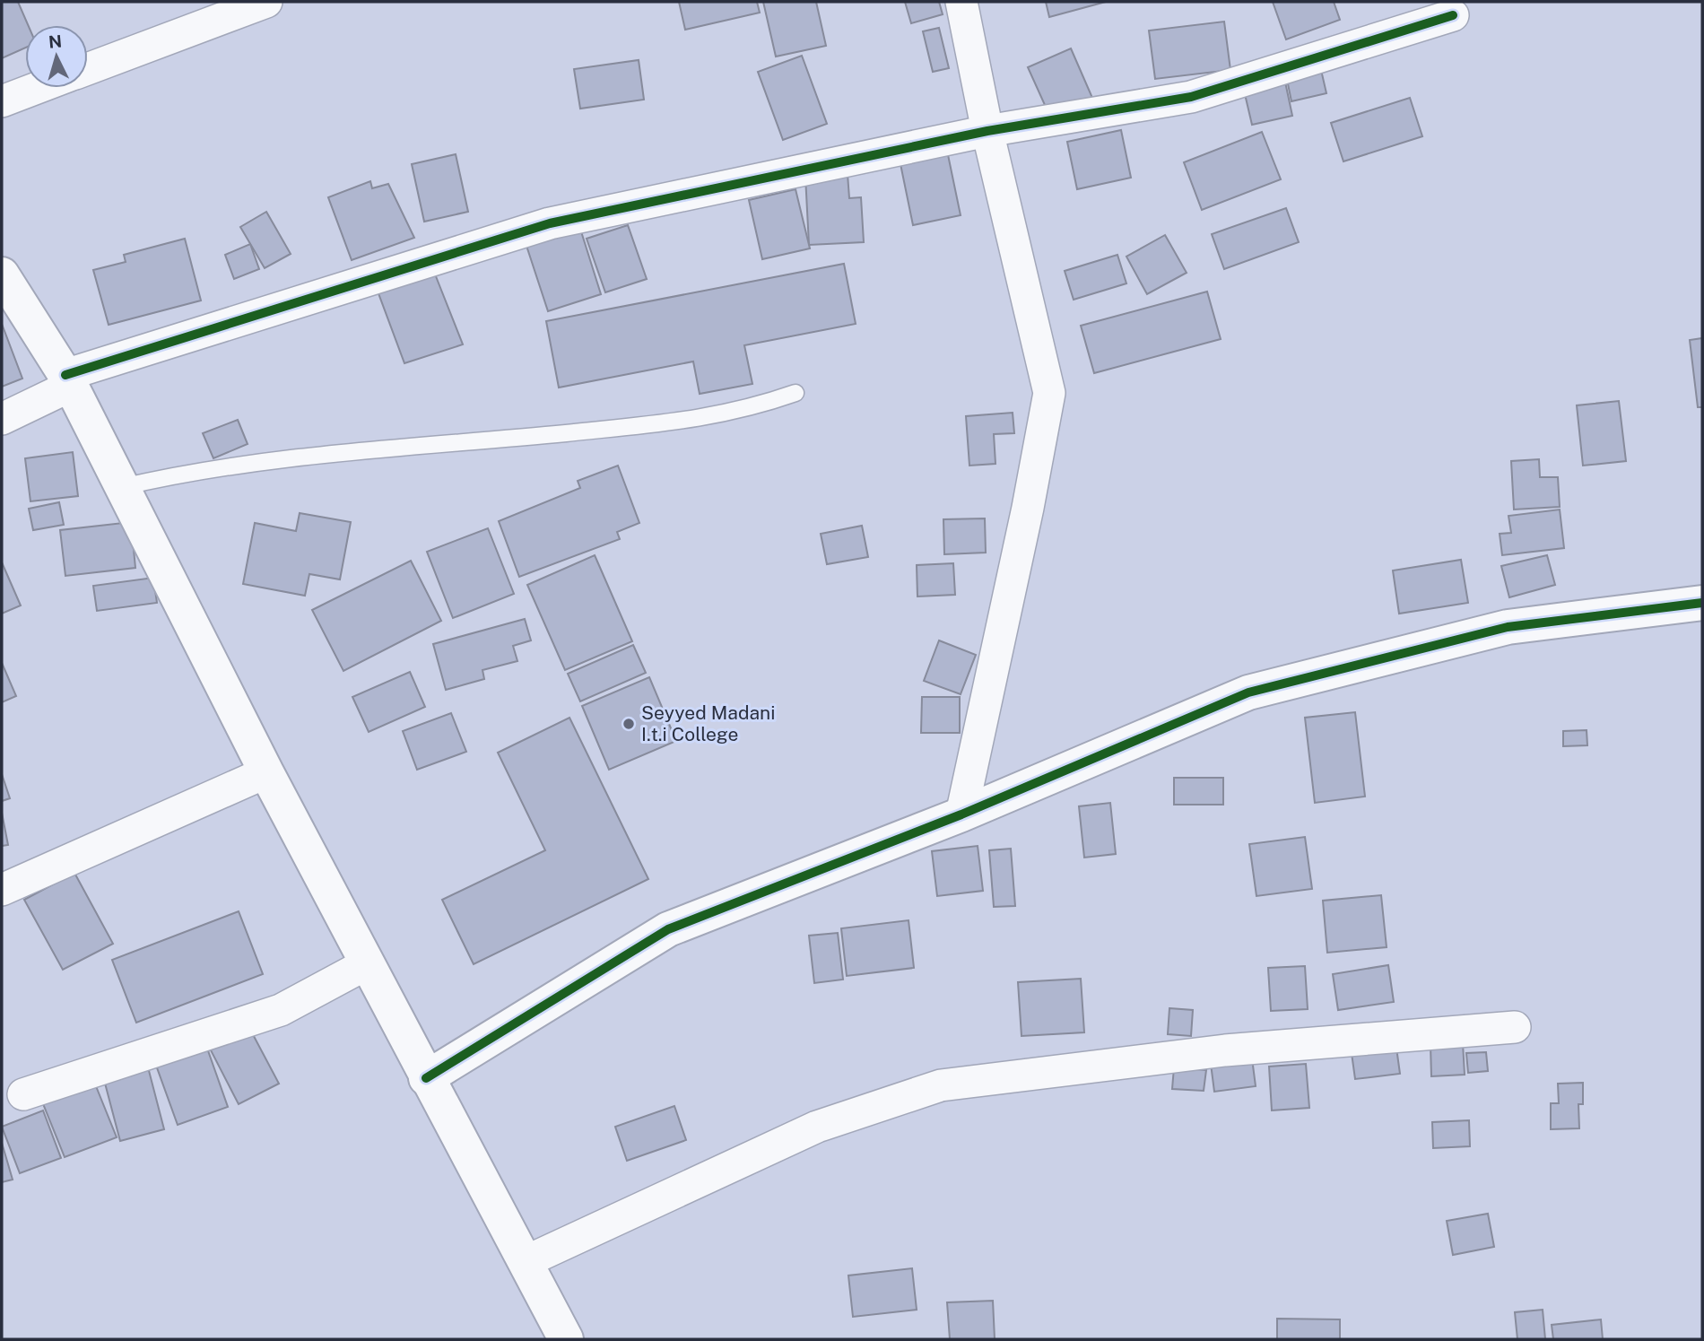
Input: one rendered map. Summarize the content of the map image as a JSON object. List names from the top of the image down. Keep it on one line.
{"places":["Seyyed Madani I.t.i College"],"north":"top"}
